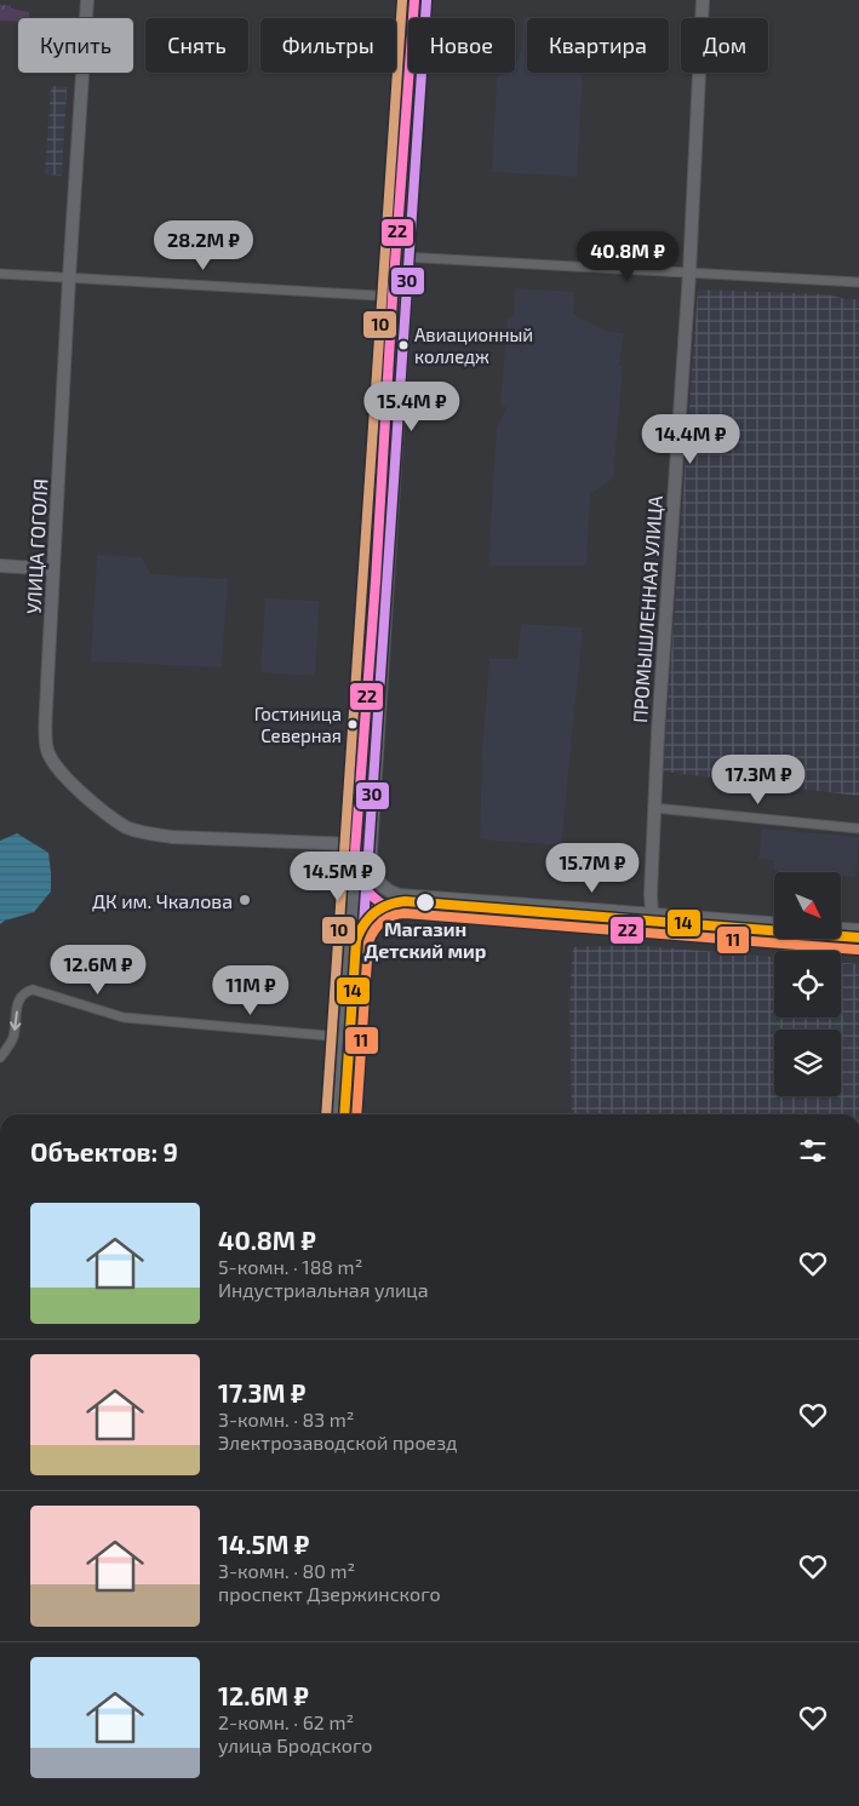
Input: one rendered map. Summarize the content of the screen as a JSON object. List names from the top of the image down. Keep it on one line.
{"streets":{"main road":["УЛИЦА ГОГОЛЯ","ПРОМЫШЛЕННАЯ УЛИЦА"]},"places":["Авиационный колледж","Гостиница Северная","ДК им. Чкалова","Магазин Детский мир"],"lines":["transit line 22","transit line 10","transit line 30","transit line 14","transit line 11"],"north":"bottom right","page":{"chip":["Купить","Снять","Фильтры","Новое","Квартира","Дом"],"price":["28.2M ₽","40.8M ₽","15.4M ₽","14.4M ₽","17.3M ₽","15.7M ₽","14.5M ₽","12.6M ₽","11M ₽"],"heading":"Объектов: 9","list":[{"name":"40.8M ₽","note":"5-комн. · 188 m² · Индустриальная улица"},{"name":"17.3M ₽","note":"3-комн. · 83 m² · Электрозаводской проезд"},{"name":"14.5M ₽","note":"3-комн. · 80 m² · проспект Дзержинского"},{"name":"12.6M ₽","note":"2-комн. · 62 m² · улица Бродского"}]}}
